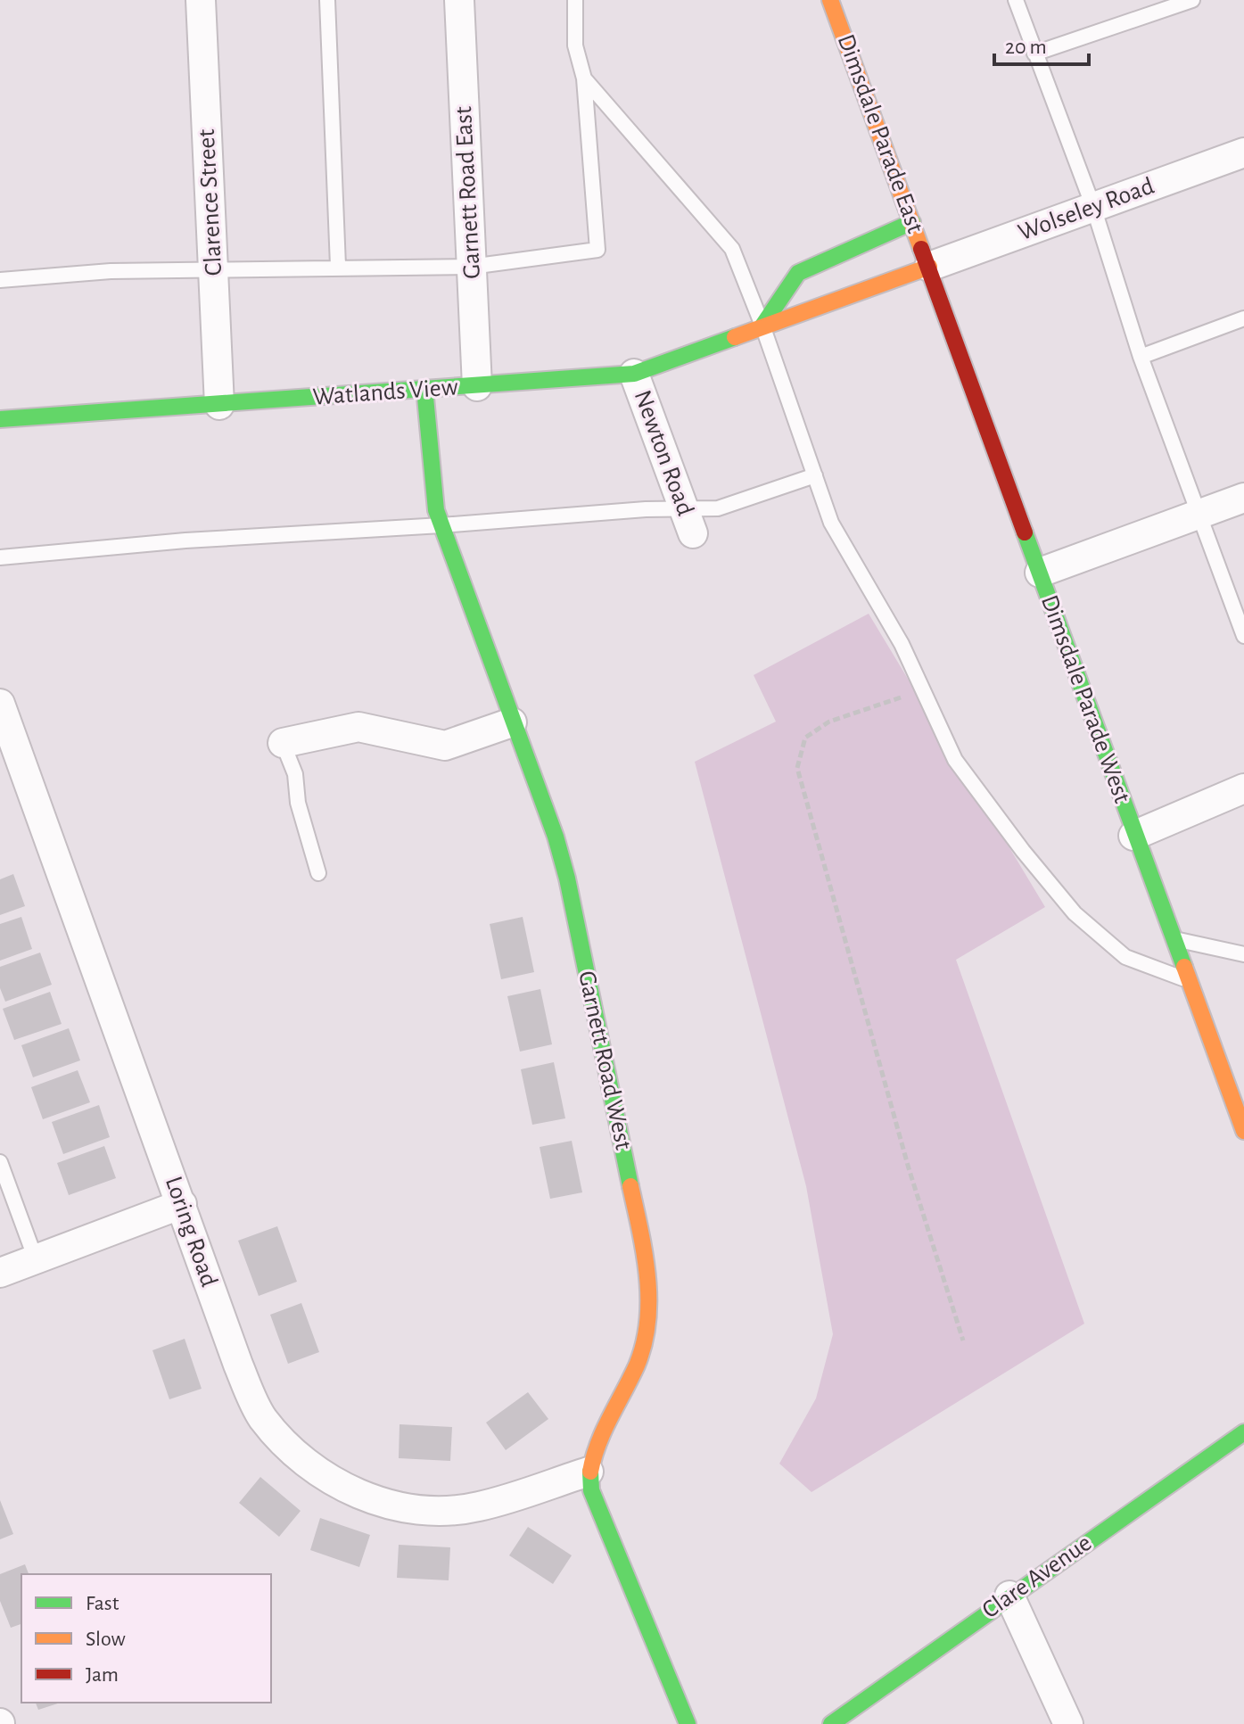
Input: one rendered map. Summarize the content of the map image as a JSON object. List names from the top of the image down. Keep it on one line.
{"streets":{"main road":["Dimsdale Parade East","Watlands View","Dimsdale Parade West","Garnett Road West","Clare Avenue"],"street":["Garnett Road East","Clarence Street","Wolseley Road","Newton Road","Loring Road"]},"crossings":[["Dimsdale Parade East","Wolseley Road"],["Dimsdale Parade East","Watlands View"],["Dimsdale Parade East","Dimsdale Parade West"],["Garnett Road East","Watlands View"],["Clarence Street","Watlands View"],["Wolseley Road","Watlands View"],["Wolseley Road","Dimsdale Parade West"],["Watlands View","Newton Road"],["Watlands View","Dimsdale Parade West"],["Watlands View","Garnett Road West"],["Garnett Road West","Loring Road"]],"legend":["Fast","Slow","Jam"],"scale_bar":"20 m"}
